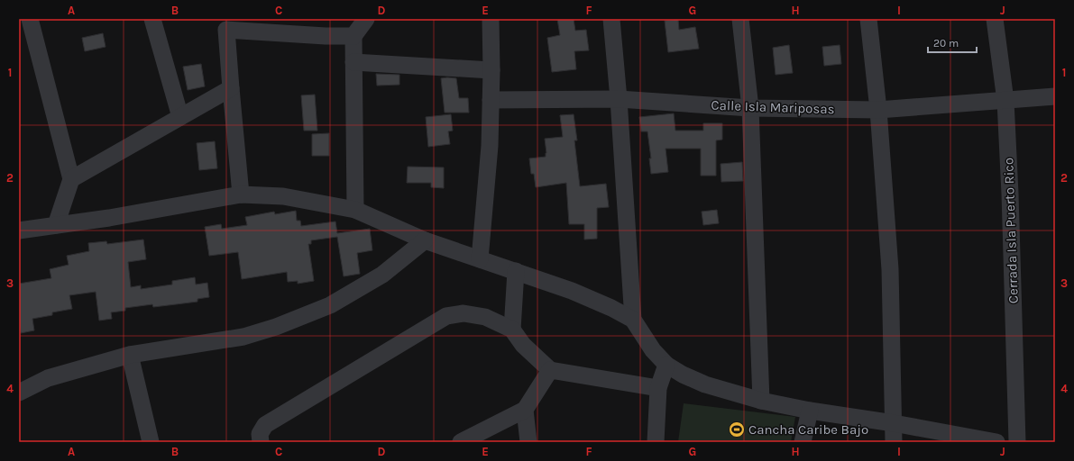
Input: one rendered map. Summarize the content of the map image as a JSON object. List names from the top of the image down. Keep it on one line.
{"streets":{"street":["Calle Isla Mariposas","Cerrada Isla Puerto Rico"]},"crossings":[["Calle Isla Mariposas","Cerrada Isla Puerto Rico"]],"places":{"sports":["Cancha Caribe Bajo"]},"scale_bar":"20 m","grid":{"columns":["A","B","C","D","E","F","G","H","I","J"],"rows":["1","2","3","4"]}}
